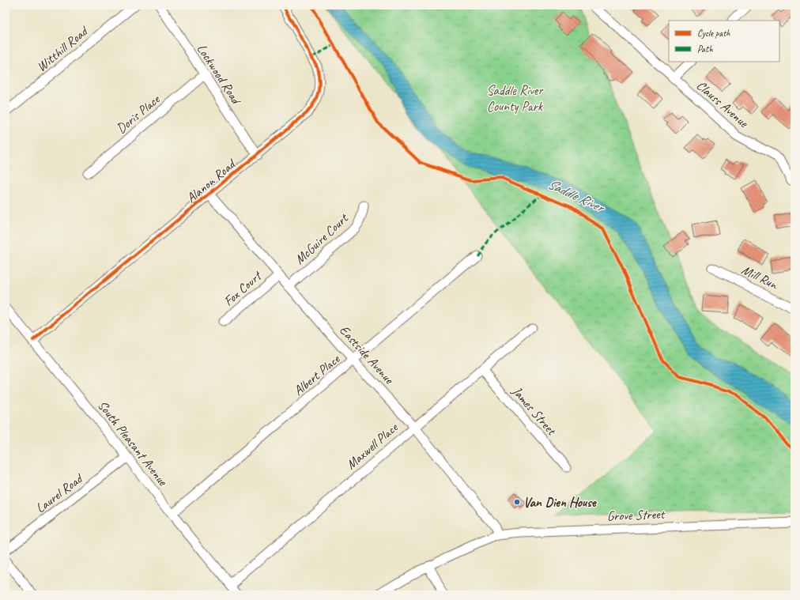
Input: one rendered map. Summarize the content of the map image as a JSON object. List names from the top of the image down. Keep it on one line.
{"streets":{"street":["Witthill Road","Lockwood Road","Clauss Avenue","Doris Place","Alanon Road","McGuire Court","Mill Run","Fox Court","Eastside Avenue","Albert Place","James Street","South Pleasant Avenue","Maxwell Place","Laurel Road","Grove Street"]},"crossings":[["Lockwood Road","Doris Place"],["Lockwood Road","Alanon Road"],["Alanon Road","Eastside Avenue"],["Alanon Road","South Pleasant Avenue"],["McGuire Court","Eastside Avenue"],["Fox Court","Eastside Avenue"],["Eastside Avenue","Albert Place"],["Eastside Avenue","Maxwell Place"],["Eastside Avenue","Grove Street"],["Albert Place","South Pleasant Avenue"],["James Street","Maxwell Place"],["South Pleasant Avenue","Maxwell Place"],["South Pleasant Avenue","Laurel Road"]],"water":["Saddle River"],"parks":["Saddle River County Park"],"places":["Van Dien House"],"legend":["Cycle path","Path"]}
